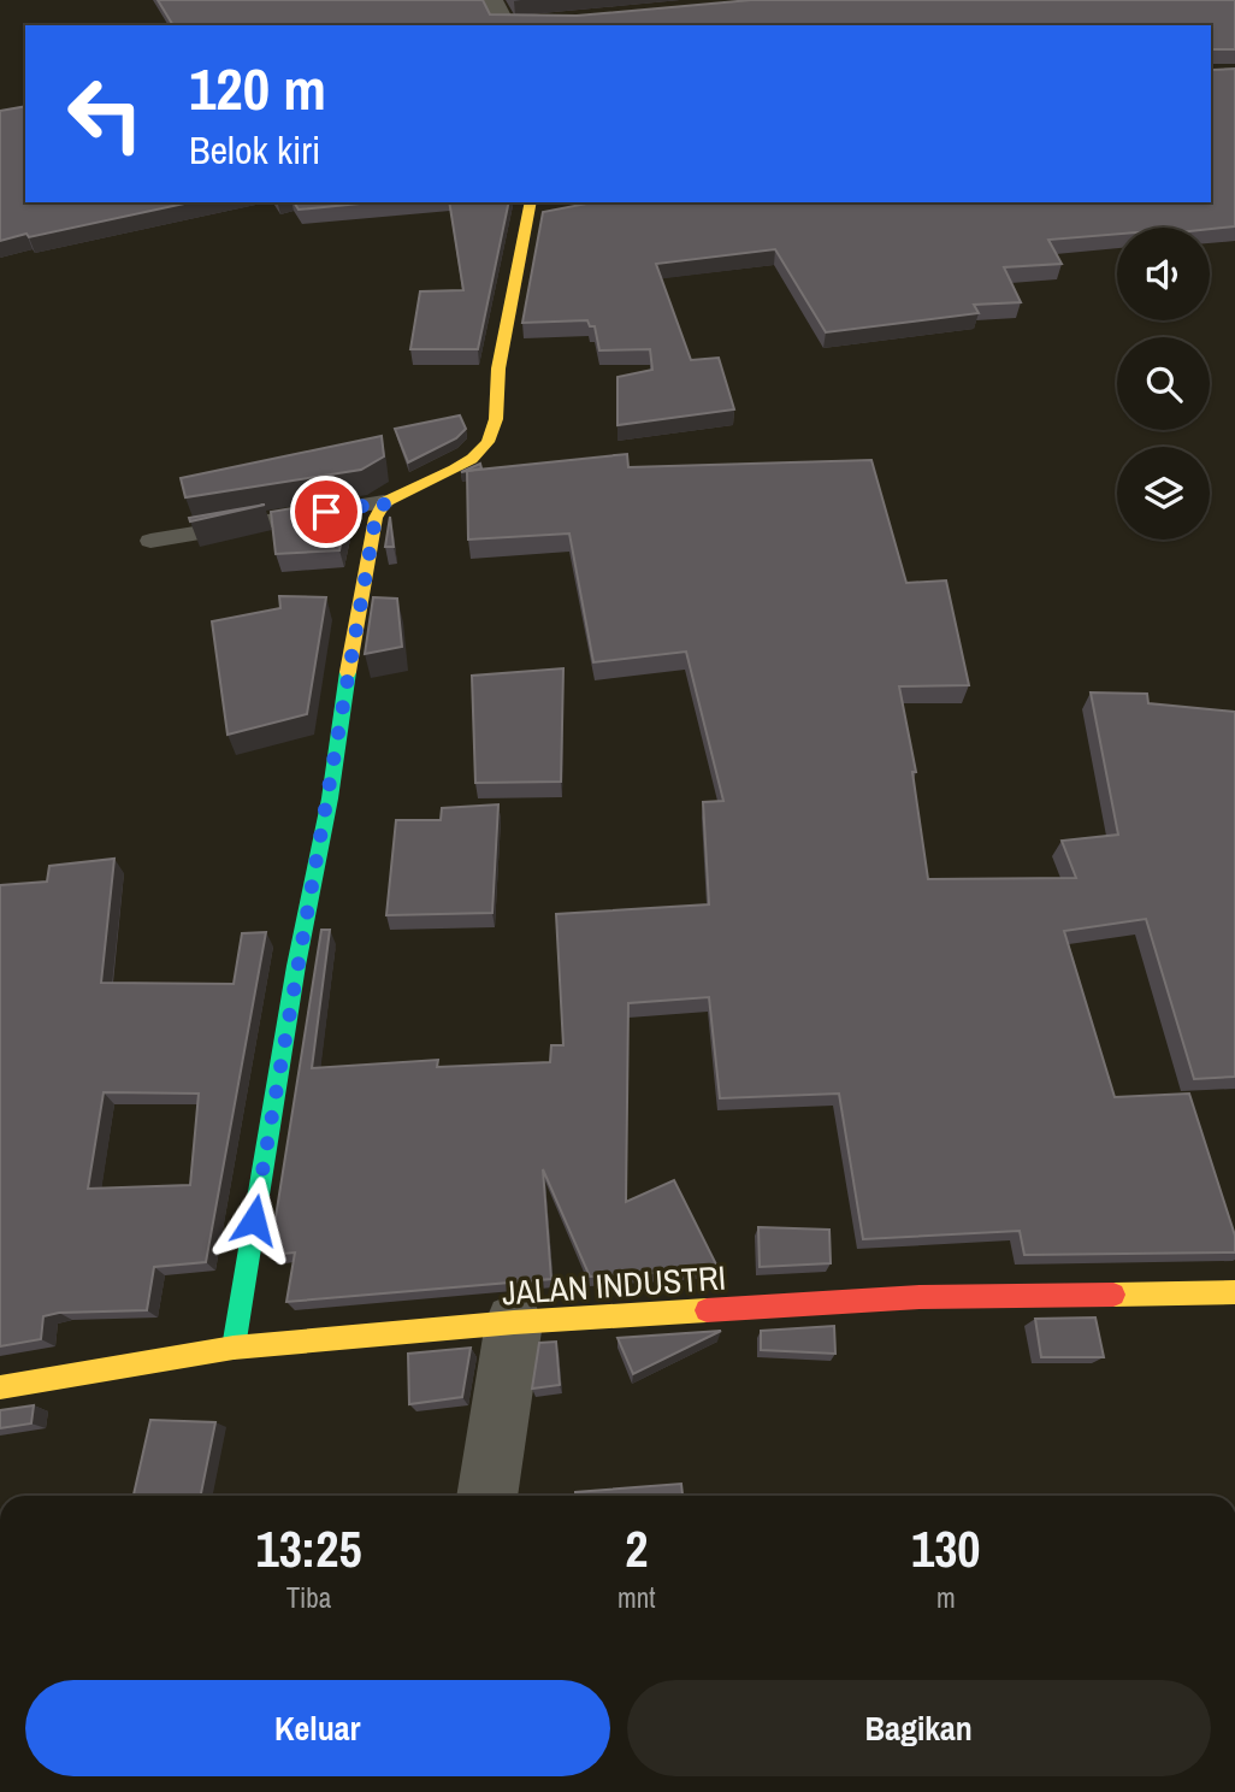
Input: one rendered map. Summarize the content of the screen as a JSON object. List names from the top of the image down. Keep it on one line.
{"streets":{"street":["JALAN INDUSTRI"]},"page":{"turn":["120 m","Belok kiri"],"eta":["13:25","Tiba","2","mnt","130","m"],"buttons":["Keluar","Bagikan"]}}
